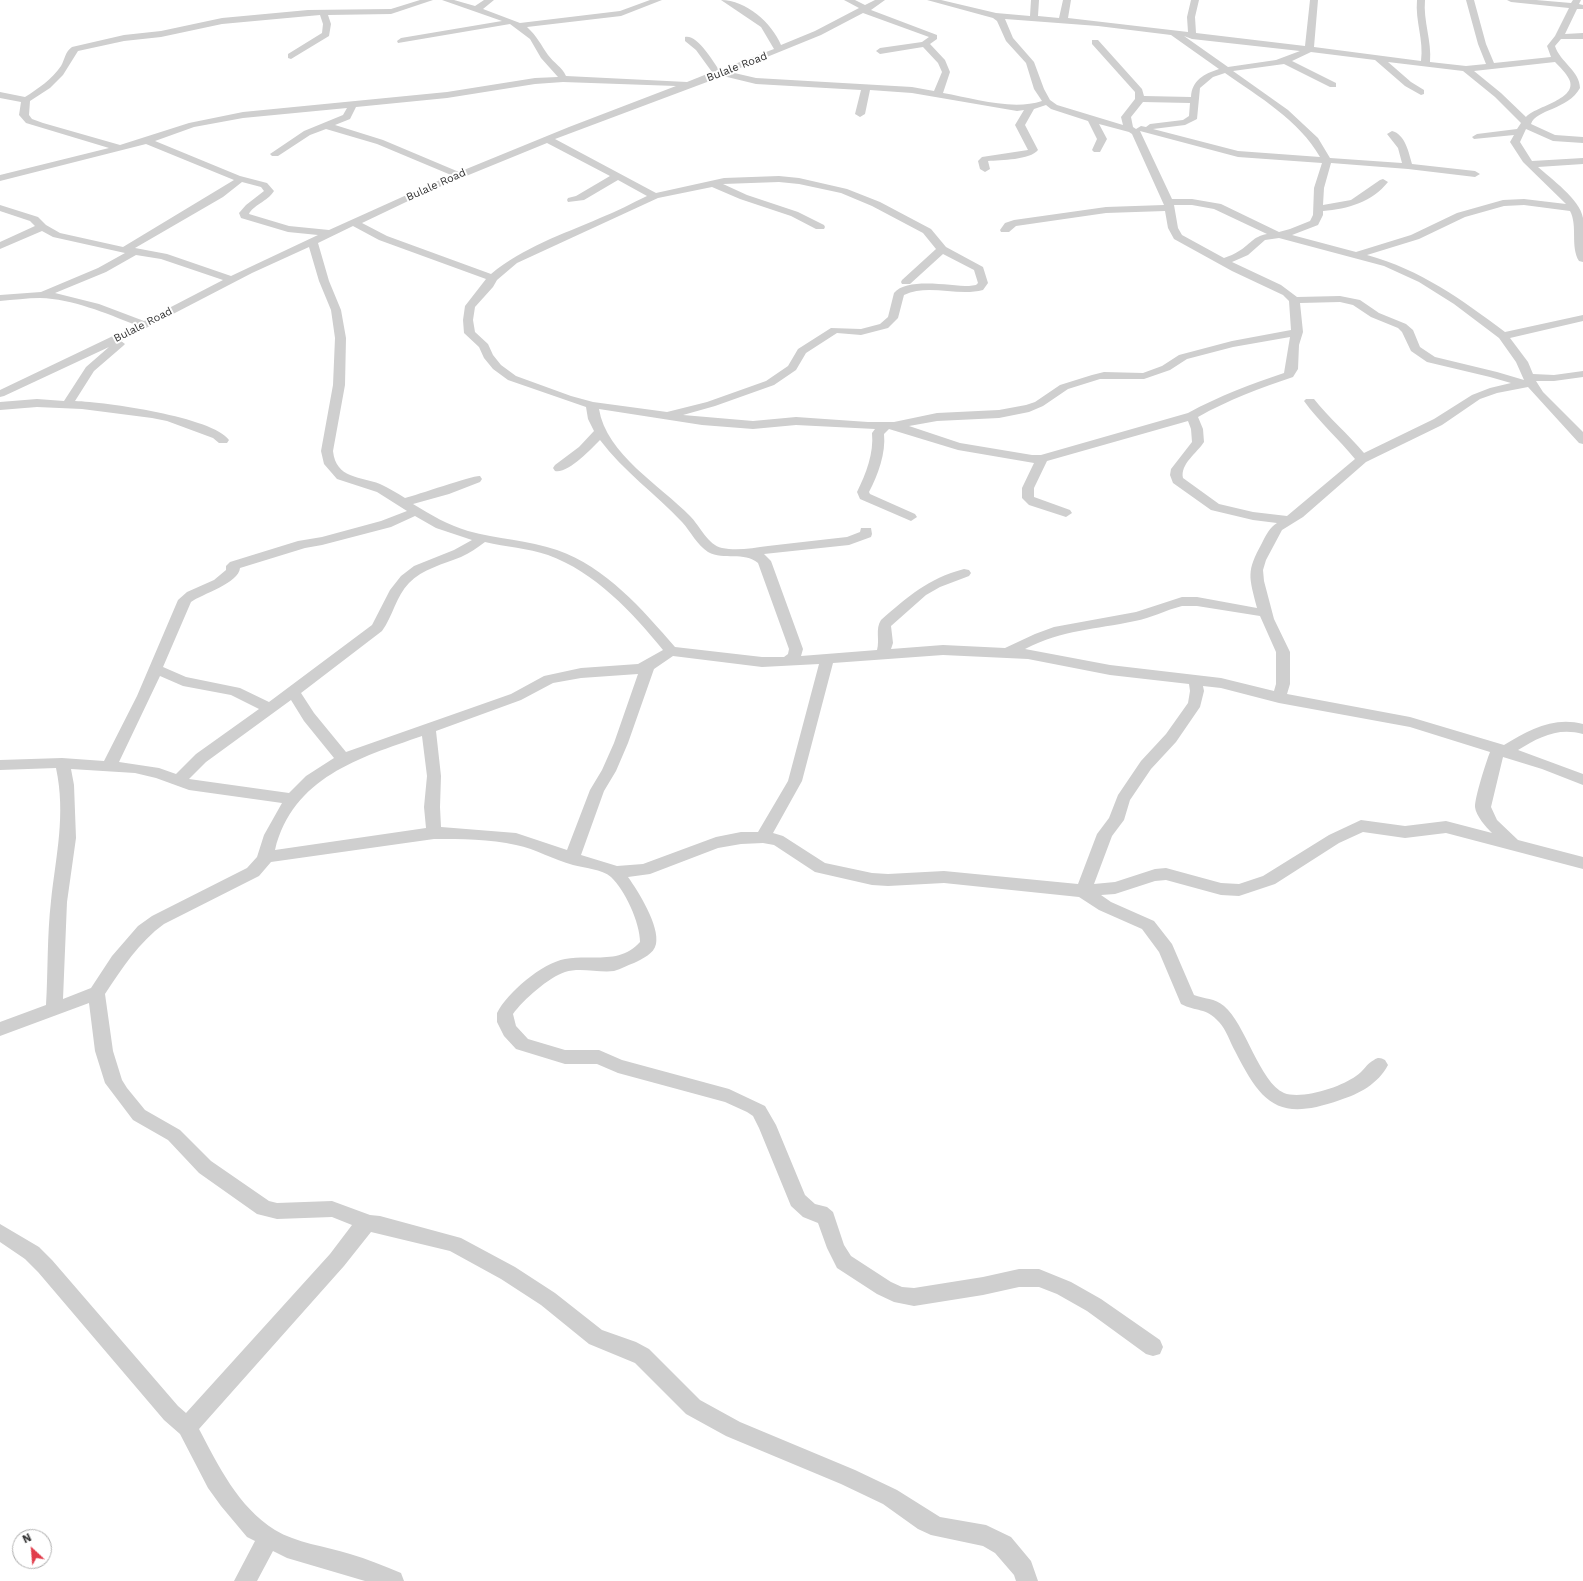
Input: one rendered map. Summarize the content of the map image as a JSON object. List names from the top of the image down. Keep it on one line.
{"streets":{"street":["Bulale Road"]},"north":"top left"}
